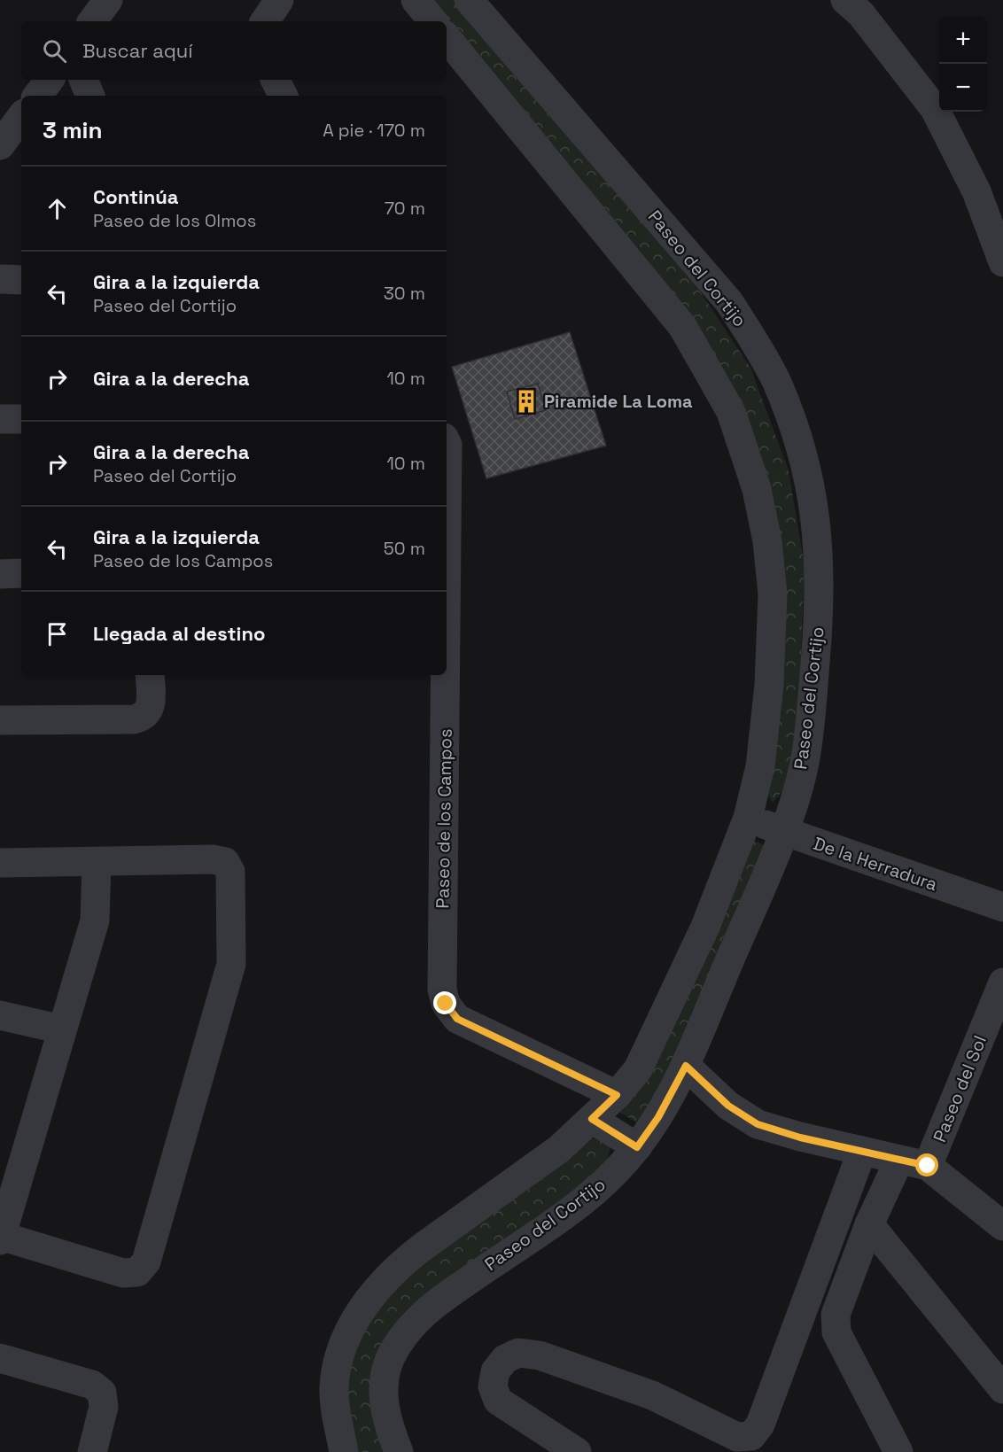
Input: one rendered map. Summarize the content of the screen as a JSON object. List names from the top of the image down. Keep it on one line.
{"streets":{"street":["Paseo del Cortijo","Paseo de los Campos","De la Herradura","Paseo del Sol"]},"crossings":[["Paseo del Cortijo","De la Herradura"]],"places":{"building":["Piramide La Loma"]},"page":{"map_buttons":["+","−"],"search":"Buscar aquí","heading":["3 min","A pie · 170 m"],"list":[["Continúa","Paseo de los Olmos","70 m"],["Gira a la izquierda","Paseo del Cortijo","30 m"],["Gira a la derecha","10 m"],["Gira a la derecha","Paseo del Cortijo","10 m"],["Gira a la izquierda","Paseo de los Campos","50 m"],"Llegada al destino"]}}
